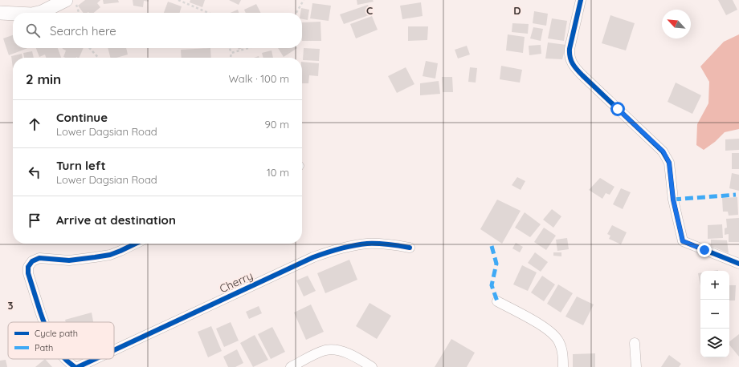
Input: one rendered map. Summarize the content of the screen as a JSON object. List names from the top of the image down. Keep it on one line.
{"streets":{"street":["Cherry"]},"legend":["Cycle path","Path"],"north":"top left","page":{"search":"Search here","heading":["2 min","Walk · 100 m"],"list":[["Continue","Lower Dagsian Road","90 m"],["Turn left","Lower Dagsian Road","10 m"],"Arrive at destination"],"map_buttons":["+","−"]},"grid":{"columns":["C","D"],"rows":["3"]}}
